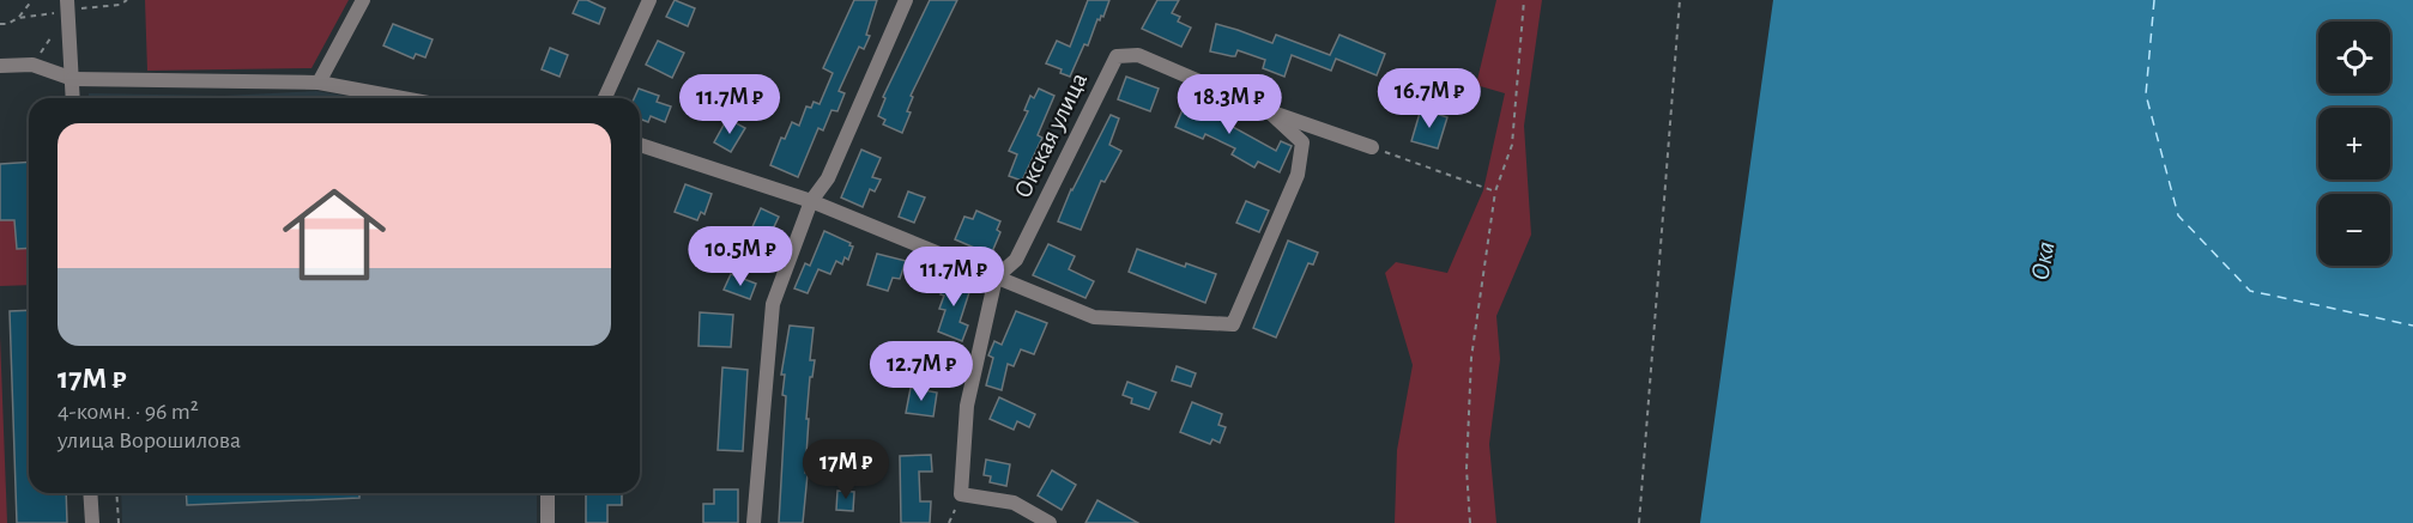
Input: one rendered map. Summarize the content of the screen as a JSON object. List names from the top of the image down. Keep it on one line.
{"streets":{"street":["Окская улица"]},"water":["Ока"],"page":{"map_buttons":["+","−"],"price":["16.7M ₽","11.7M ₽","18.3M ₽","10.5M ₽","11.7M ₽","12.7M ₽","17M ₽"],"list":[{"name":"17M ₽","note":"4-комн. · 96 m² · улица Ворошилова"}]}}
